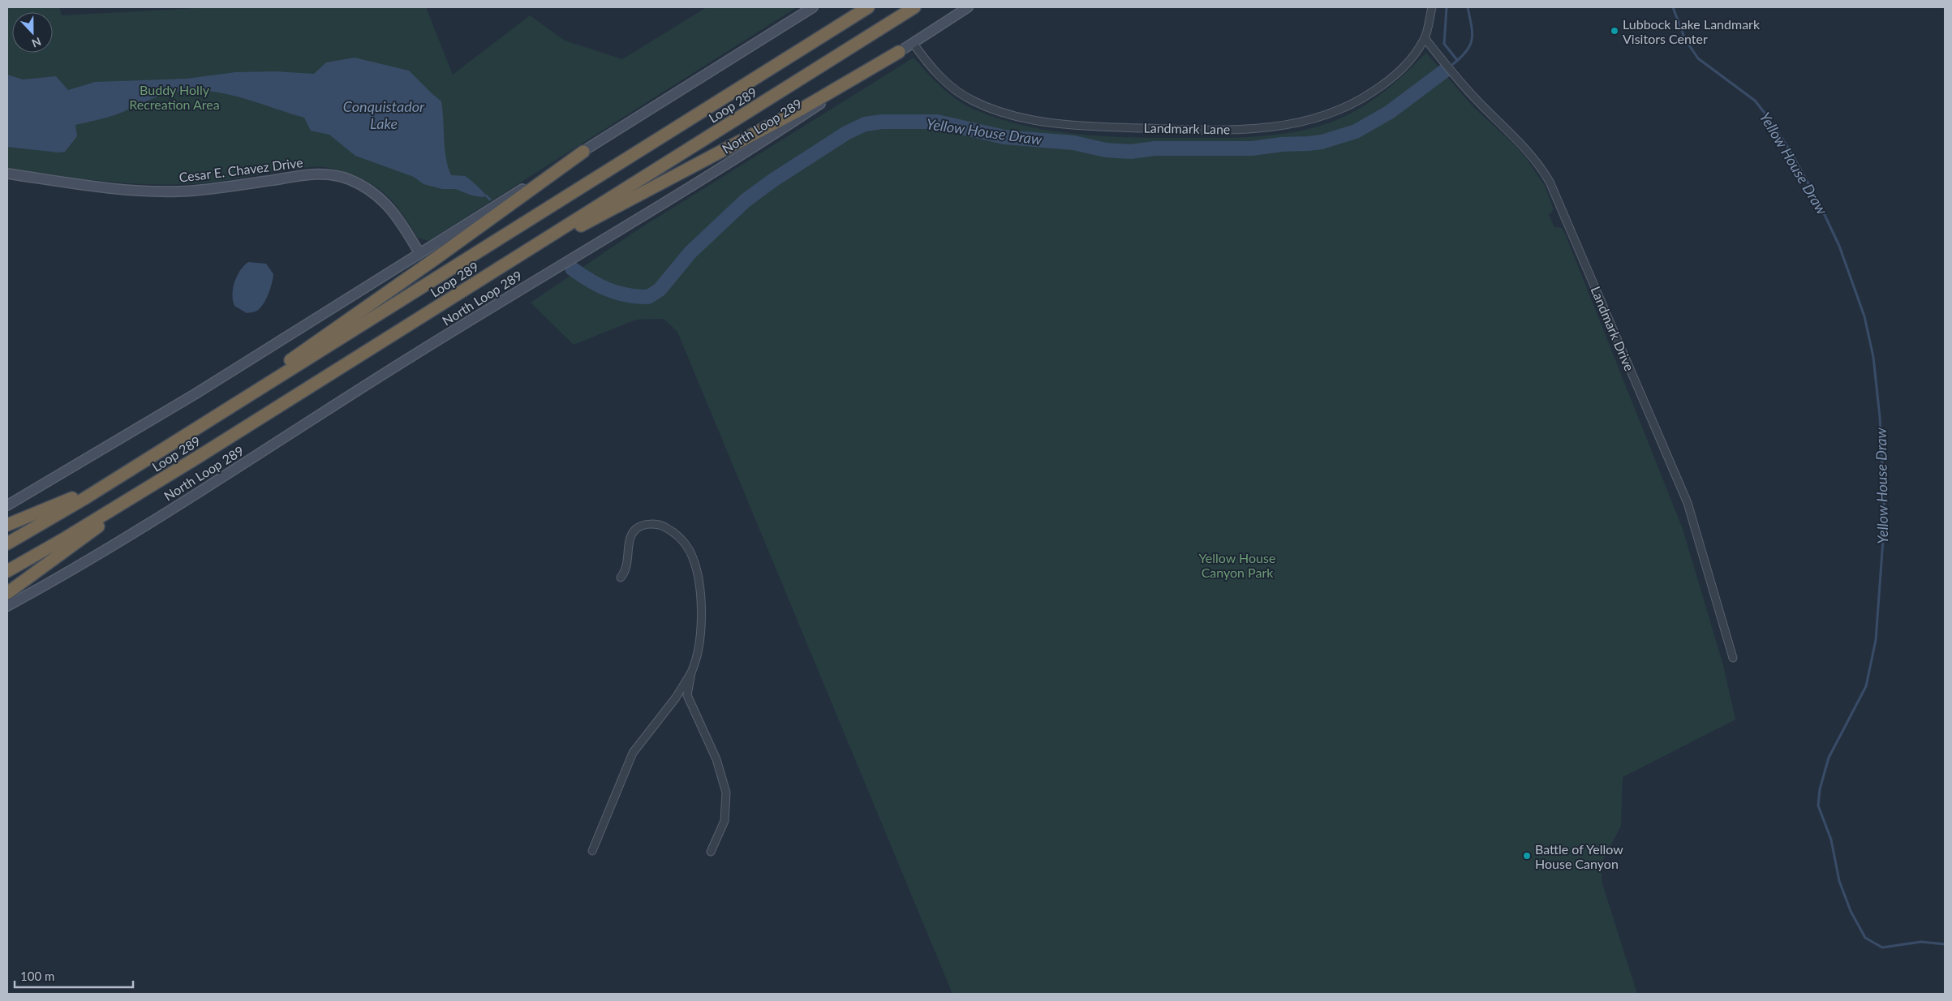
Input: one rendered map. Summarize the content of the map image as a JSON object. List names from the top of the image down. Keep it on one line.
{"streets":{"highway":["Loop 289"],"main road":["North Loop 289","Cesar E. Chavez Drive"],"street":["Landmark Lane","Landmark Drive"]},"crossings":[["North Loop 289","Landmark Lane"],["Landmark Lane","Landmark Drive"]],"water":["Conquistador Lake","Yellow House Draw"],"parks":["Buddy Holly Recreation Area","Yellow House Canyon Park"],"places":["Lubbock Lake Landmark Visitors Center","Battle of Yellow House Canyon"],"scale_bar":"100 m","north":"bottom"}
